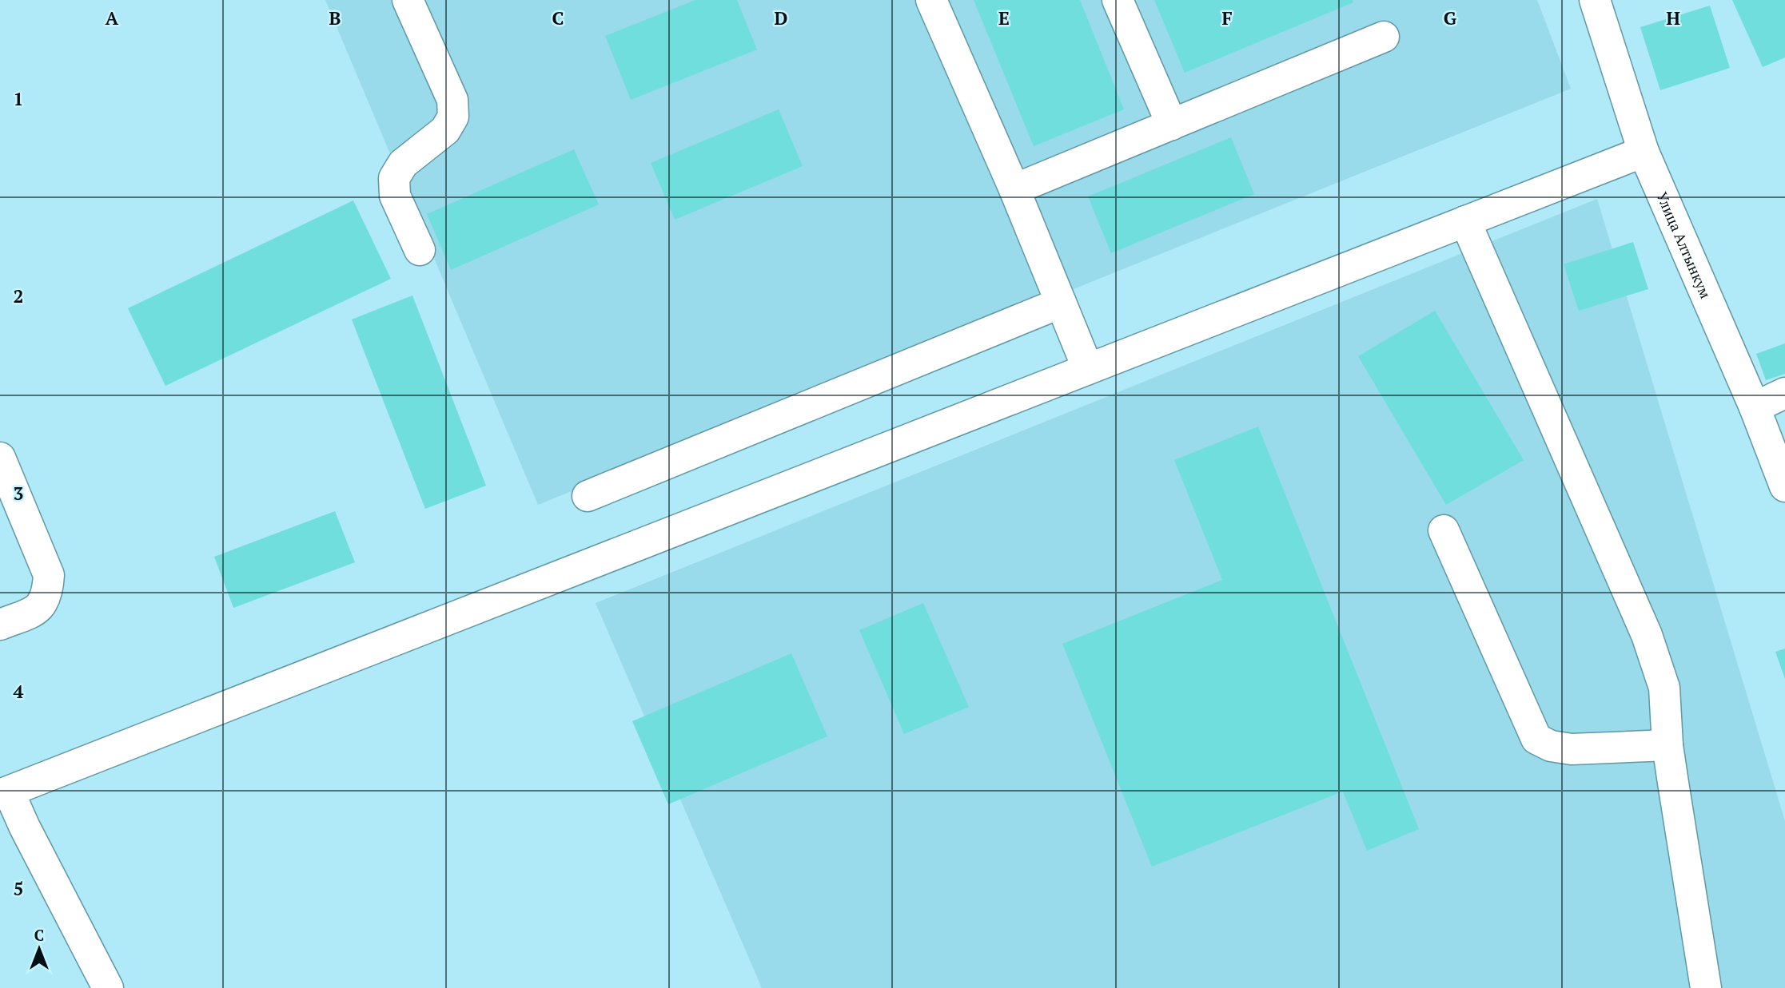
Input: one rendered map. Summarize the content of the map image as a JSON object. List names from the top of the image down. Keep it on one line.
{"streets":{"street":["Улица Алтынкум"]},"north":"top","grid":{"columns":["A","B","C","D","E","F","G","H"],"rows":["1","2","3","4","5"]}}
